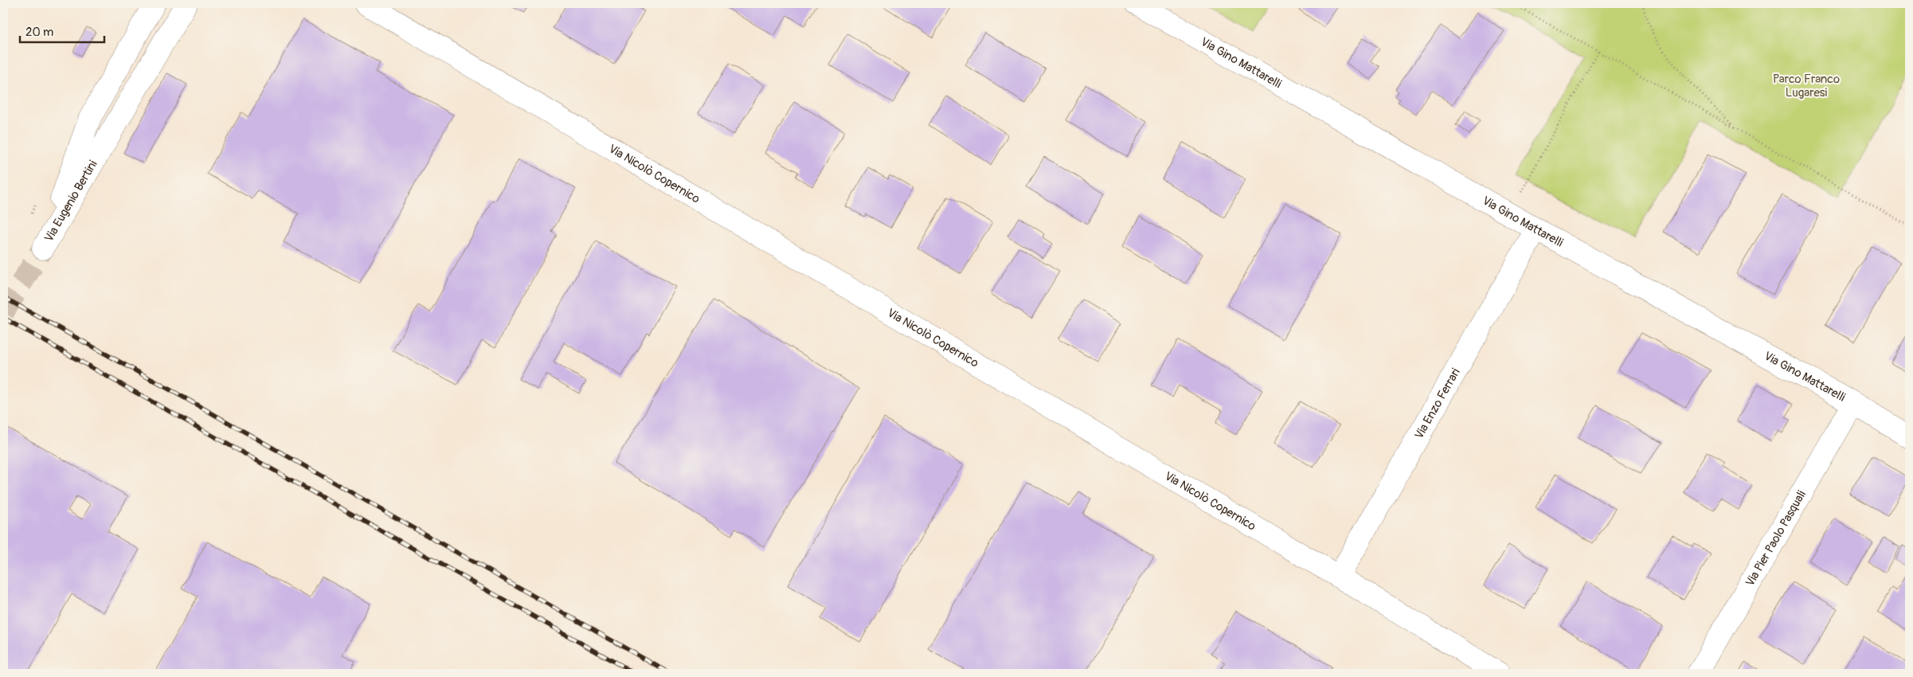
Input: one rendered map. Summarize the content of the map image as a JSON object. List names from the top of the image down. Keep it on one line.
{"streets":{"street":["Via Gino Mattarelli","Via Nicolò Copernico","Via Eugenio Bertini","Via Enzo Ferrari","Via Pier Paolo Pasquali"]},"crossings":[["Via Gino Mattarelli","Via Enzo Ferrari"],["Via Gino Mattarelli","Via Pier Paolo Pasquali"],["Via Nicolò Copernico","Via Enzo Ferrari"]],"parks":["Parco Franco Lugaresi"],"scale_bar":"20 m"}
